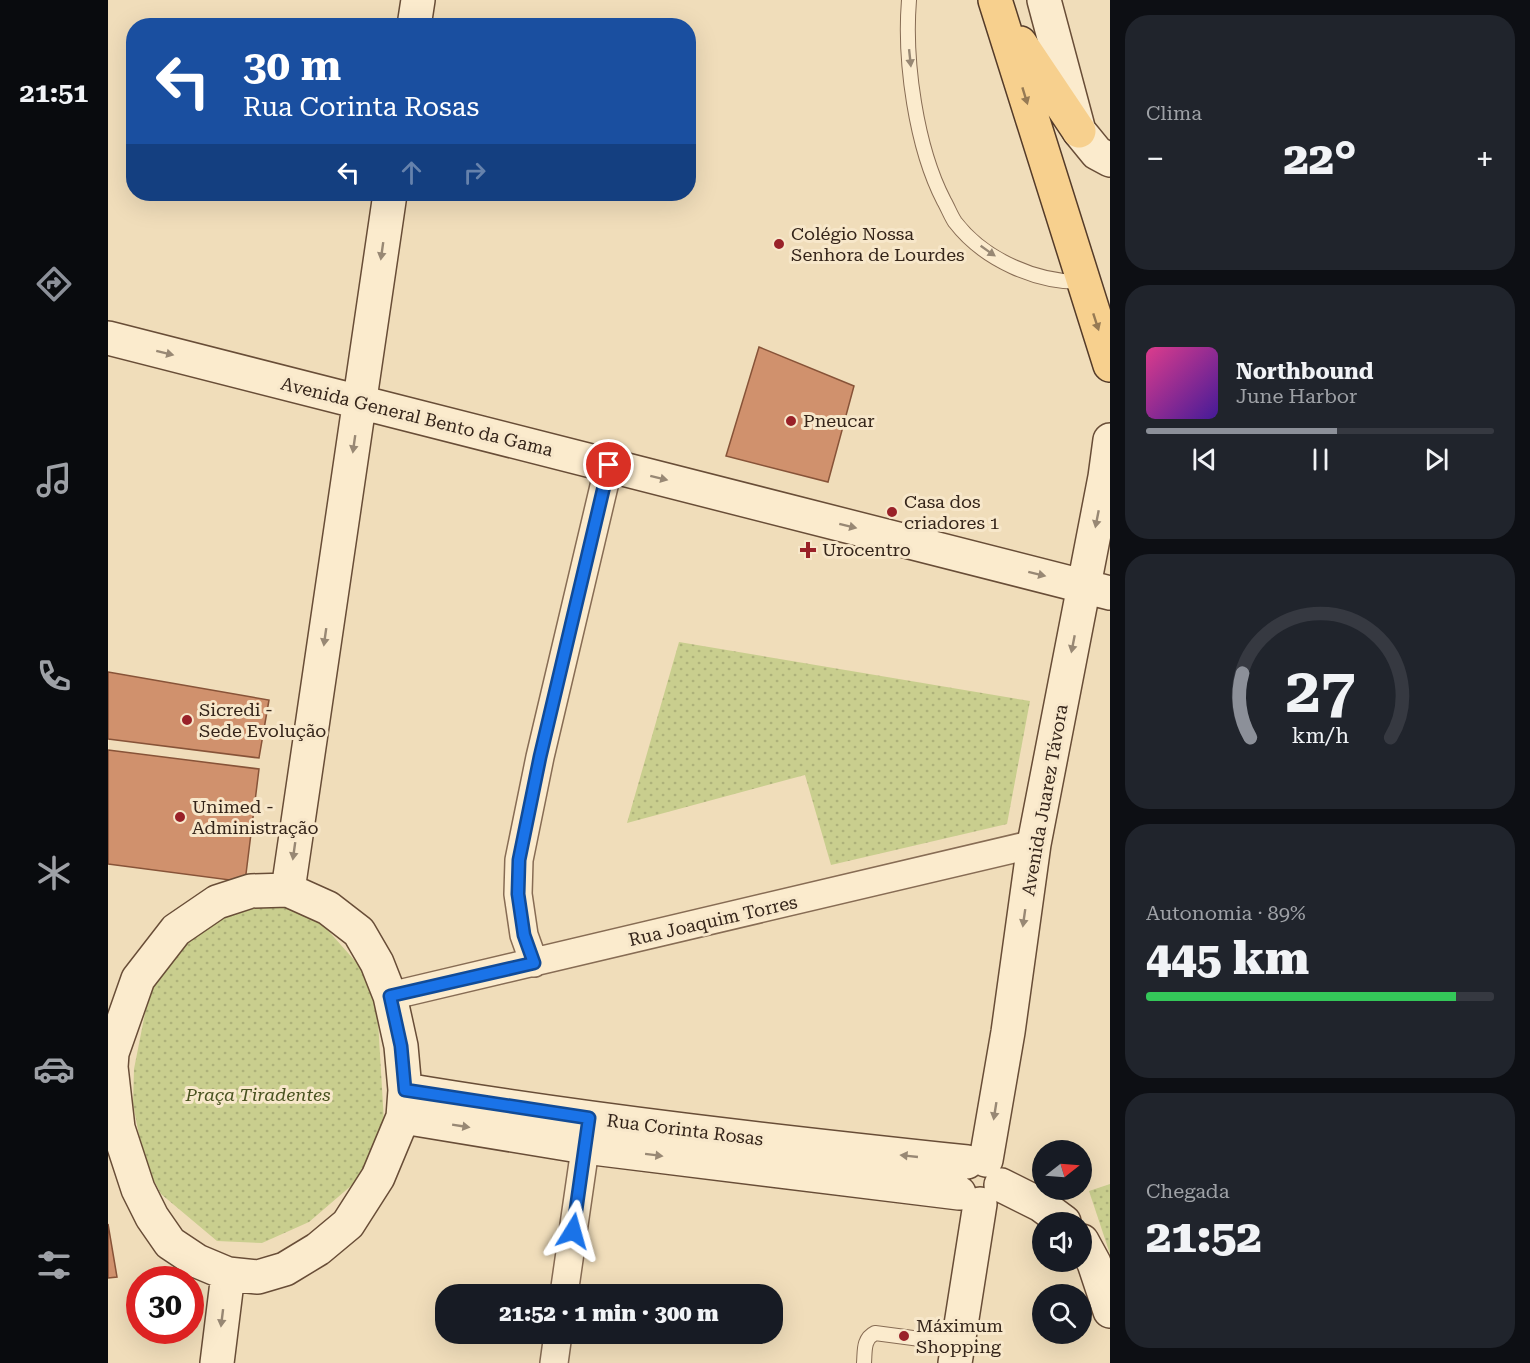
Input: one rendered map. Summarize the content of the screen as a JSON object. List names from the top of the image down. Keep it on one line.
{"streets":{"street":["Avenida General Bento da Gama","Avenida Juarez Távora","Rua Joaquim Torres","Rua Corinta Rosas"]},"crossings":[["Avenida General Bento da Gama","Avenida Juarez Távora"],["Avenida Juarez Távora","Rua Joaquim Torres"],["Avenida Juarez Távora","Rua Corinta Rosas"]],"one_way":["Avenida General Bento da Gama","Avenida Juarez Távora"],"parks":["Praça Tiradentes"],"places":{"other":["Colégio Nossa Senhora de Lourdes","Pneucar","Casa dos criadores 1","Sicredi - Sede Evolução","Unimed - Administração","Máximum Shopping"],"health":["Urocentro"]},"north":"right","page":{"tabs":"21:51","tile":["Clima",["Autonomia · 89%","445 km"],["Chegada","21:52"]],"turn":["30 m","Rua Corinta Rosas"],"heat":["−","22°","+"],"song":["Northbound","June Harbor"],"limit":"30","trip":"21:52 · 1 min · 300 m","gauge":["27","km/h"]}}
